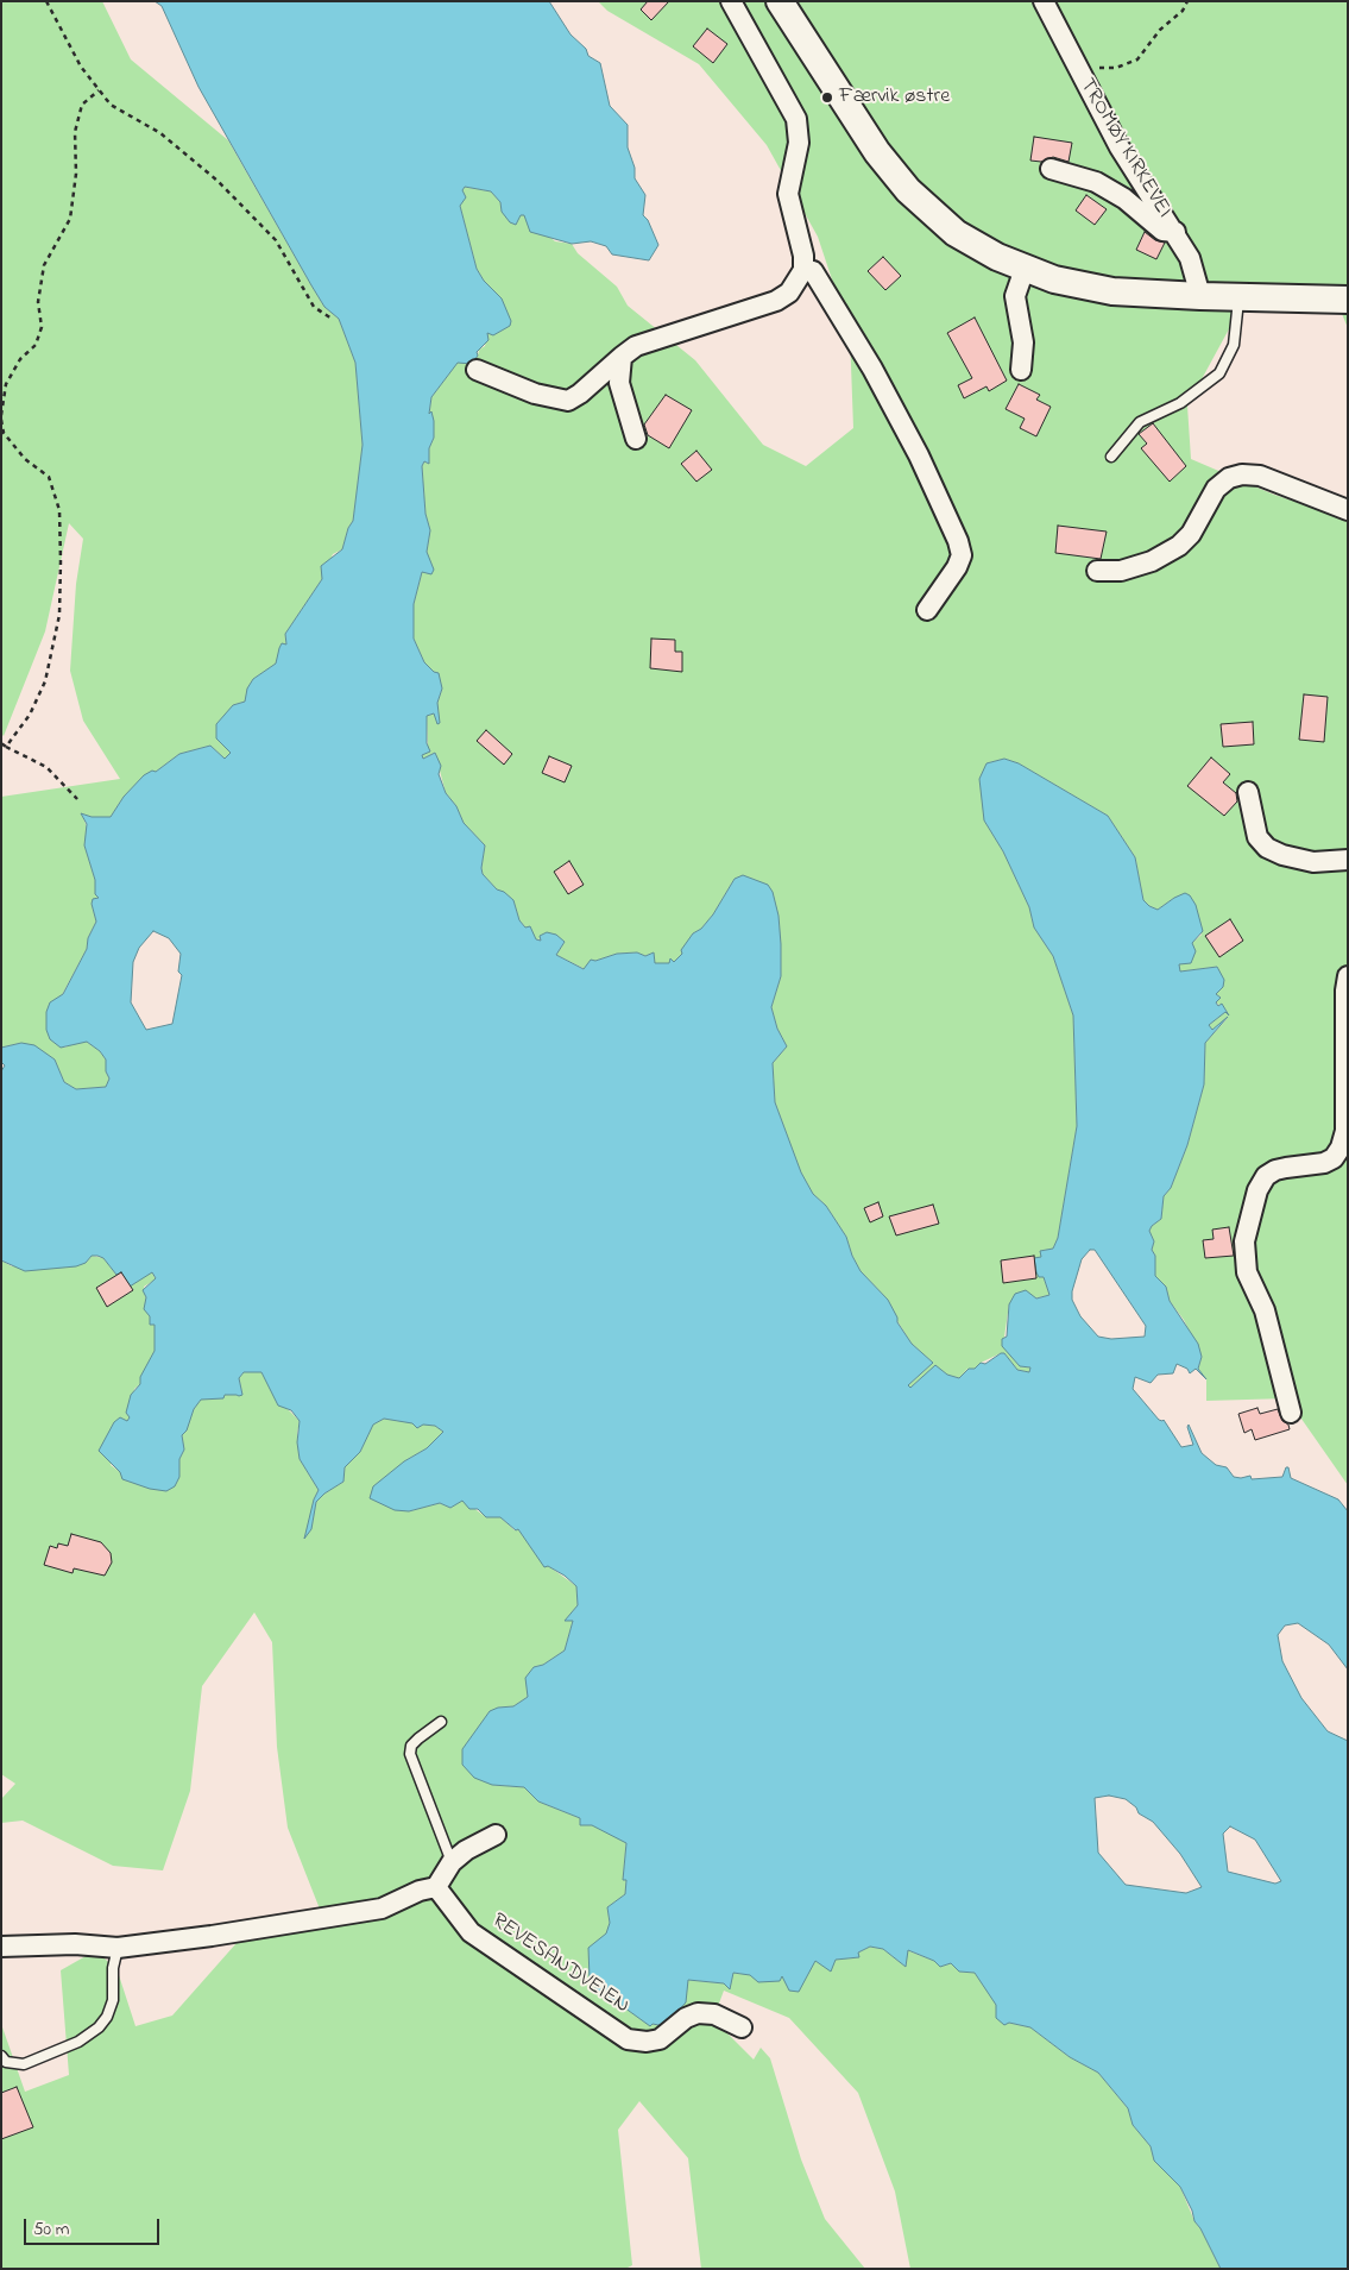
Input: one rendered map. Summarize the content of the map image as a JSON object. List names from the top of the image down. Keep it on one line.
{"streets":{"street":["TROMØY KIRKEVEI","REVESANDVEIEN"]},"places":["Færvik østre"],"scale_bar":"50 m"}
